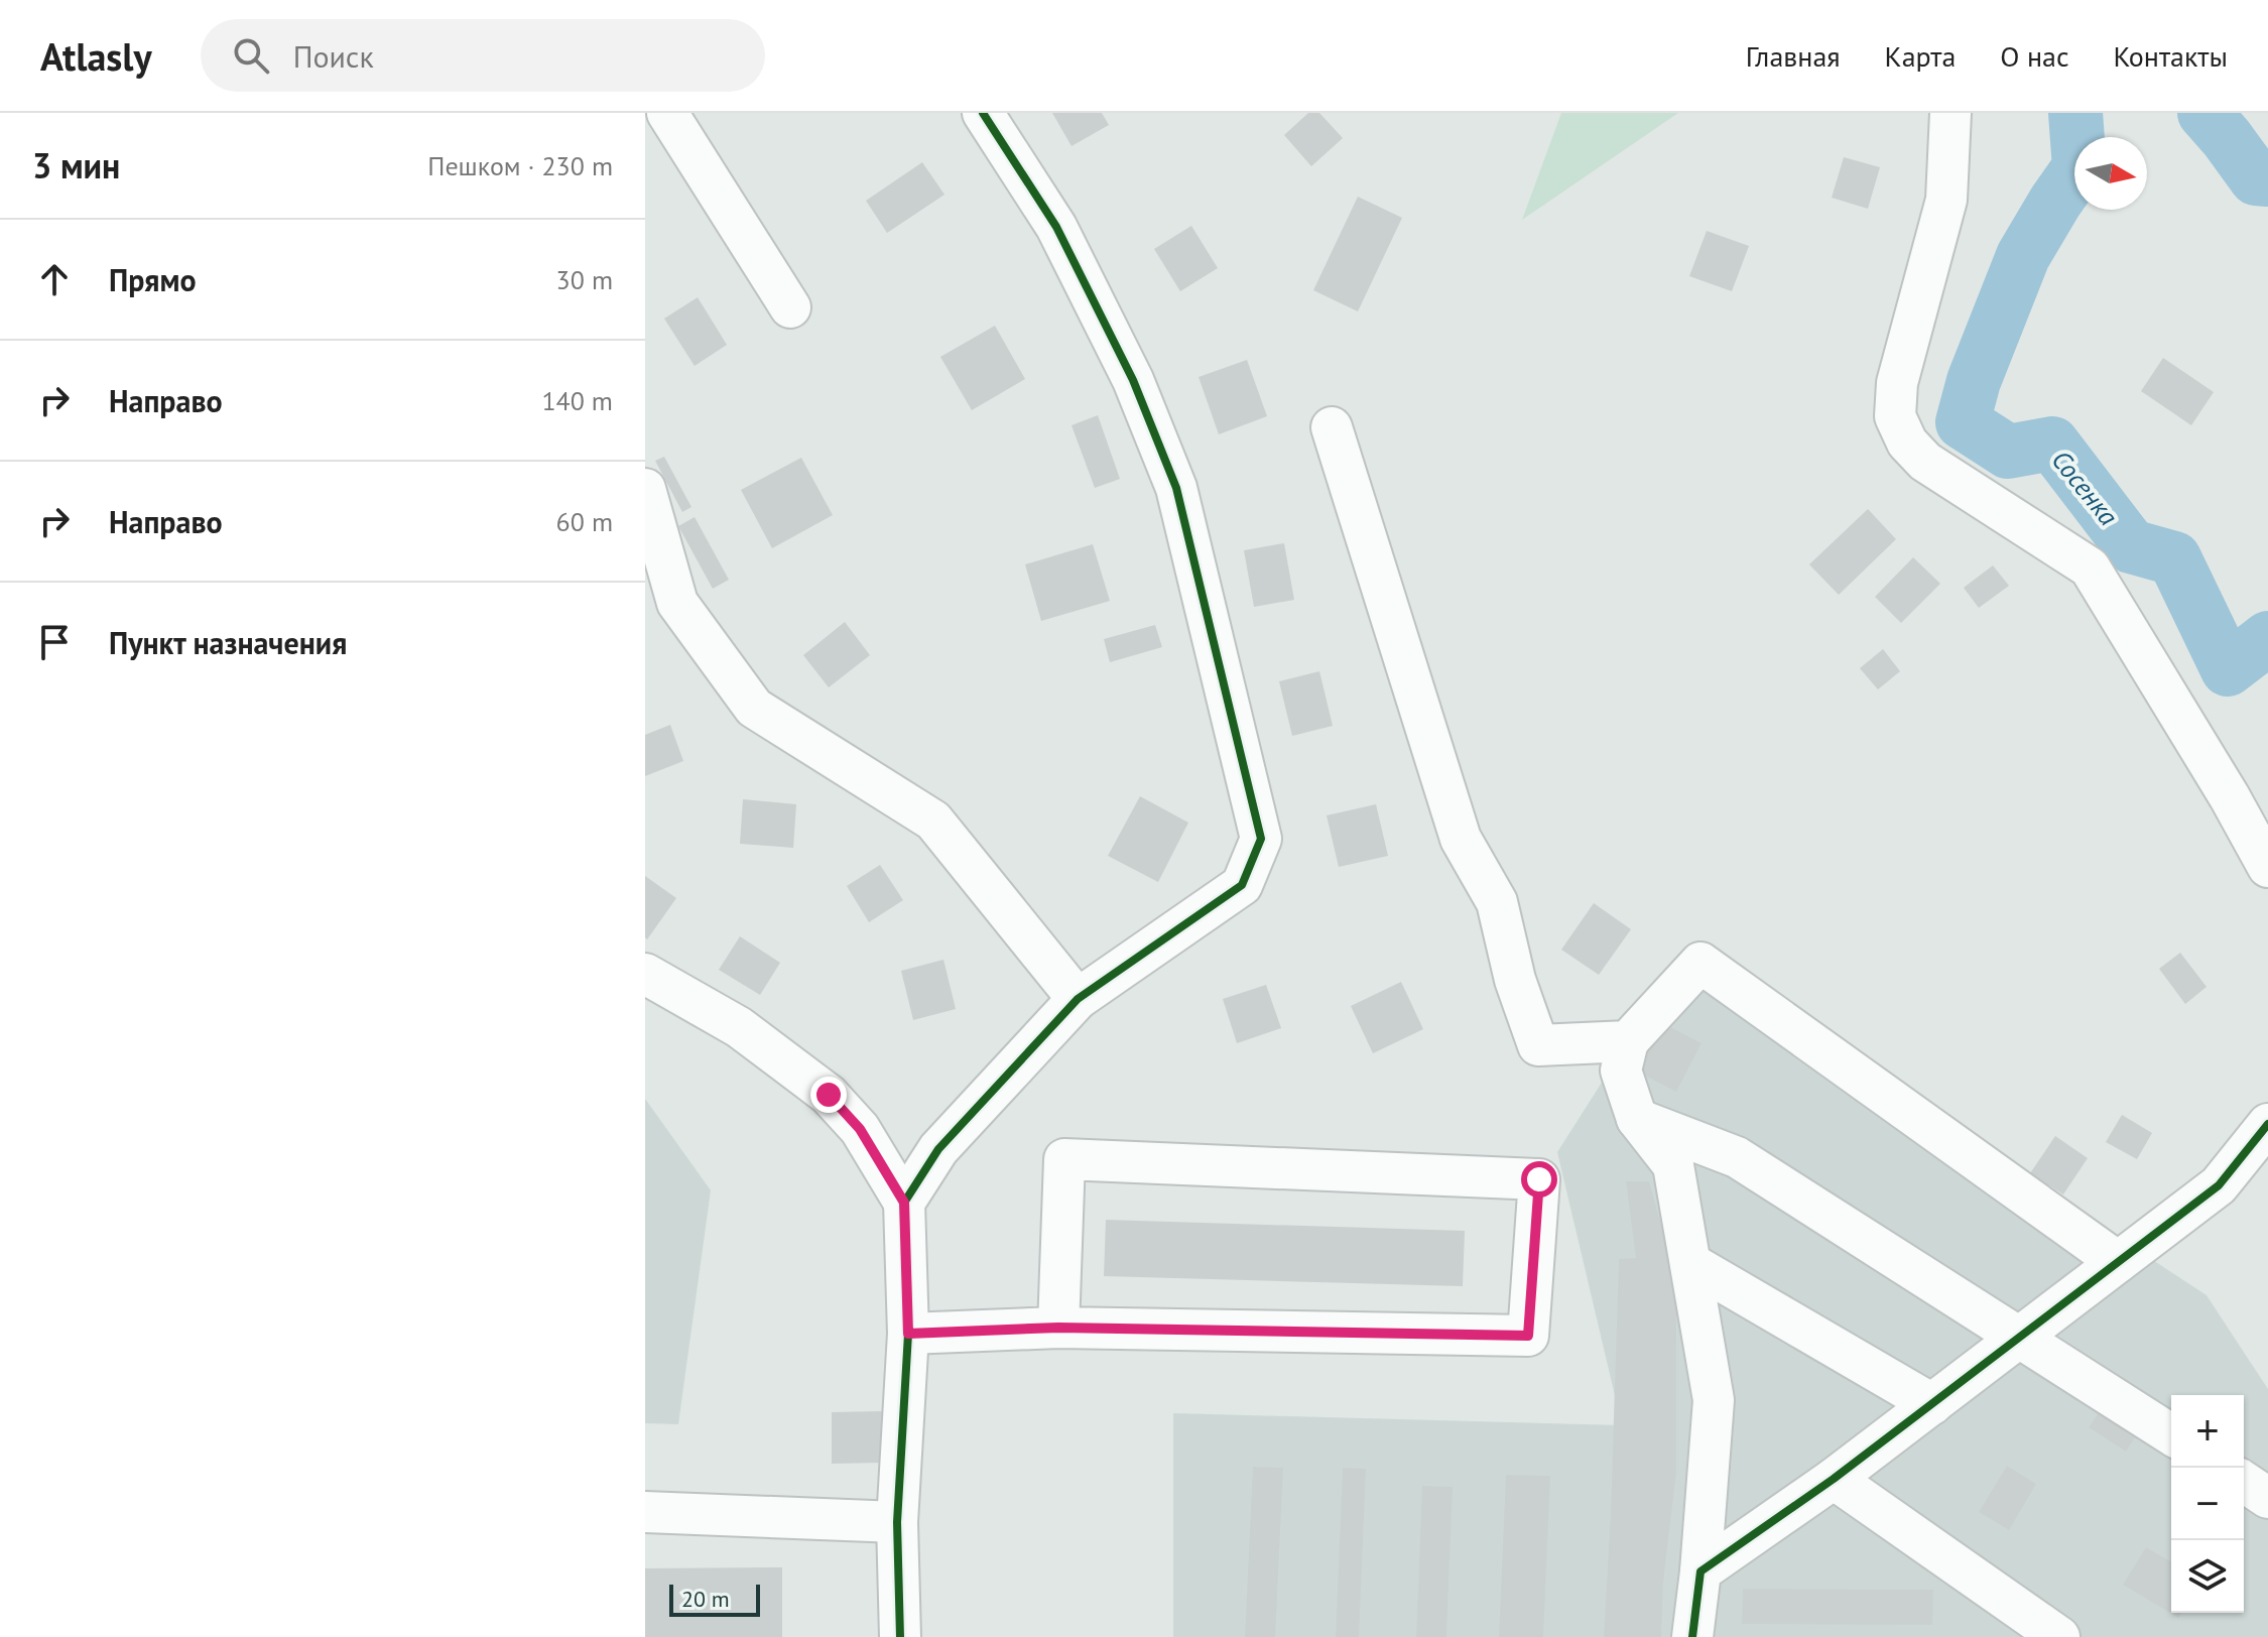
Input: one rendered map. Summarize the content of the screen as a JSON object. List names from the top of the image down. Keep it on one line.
{"water":["Сосенка"],"scale_bar":"20 m","north":"right","page":{"header":"Atlasly","search":"Поиск","nav":["Главная","Карта","О нас","Контакты"],"heading":["3 мин","Пешком · 230 m"],"list":[["Прямо","30 m"],["Направо","140 m"],["Направо","60 m"],"Пункт назначения"],"map_buttons":["+","−"],"scale":"20 m"}}
